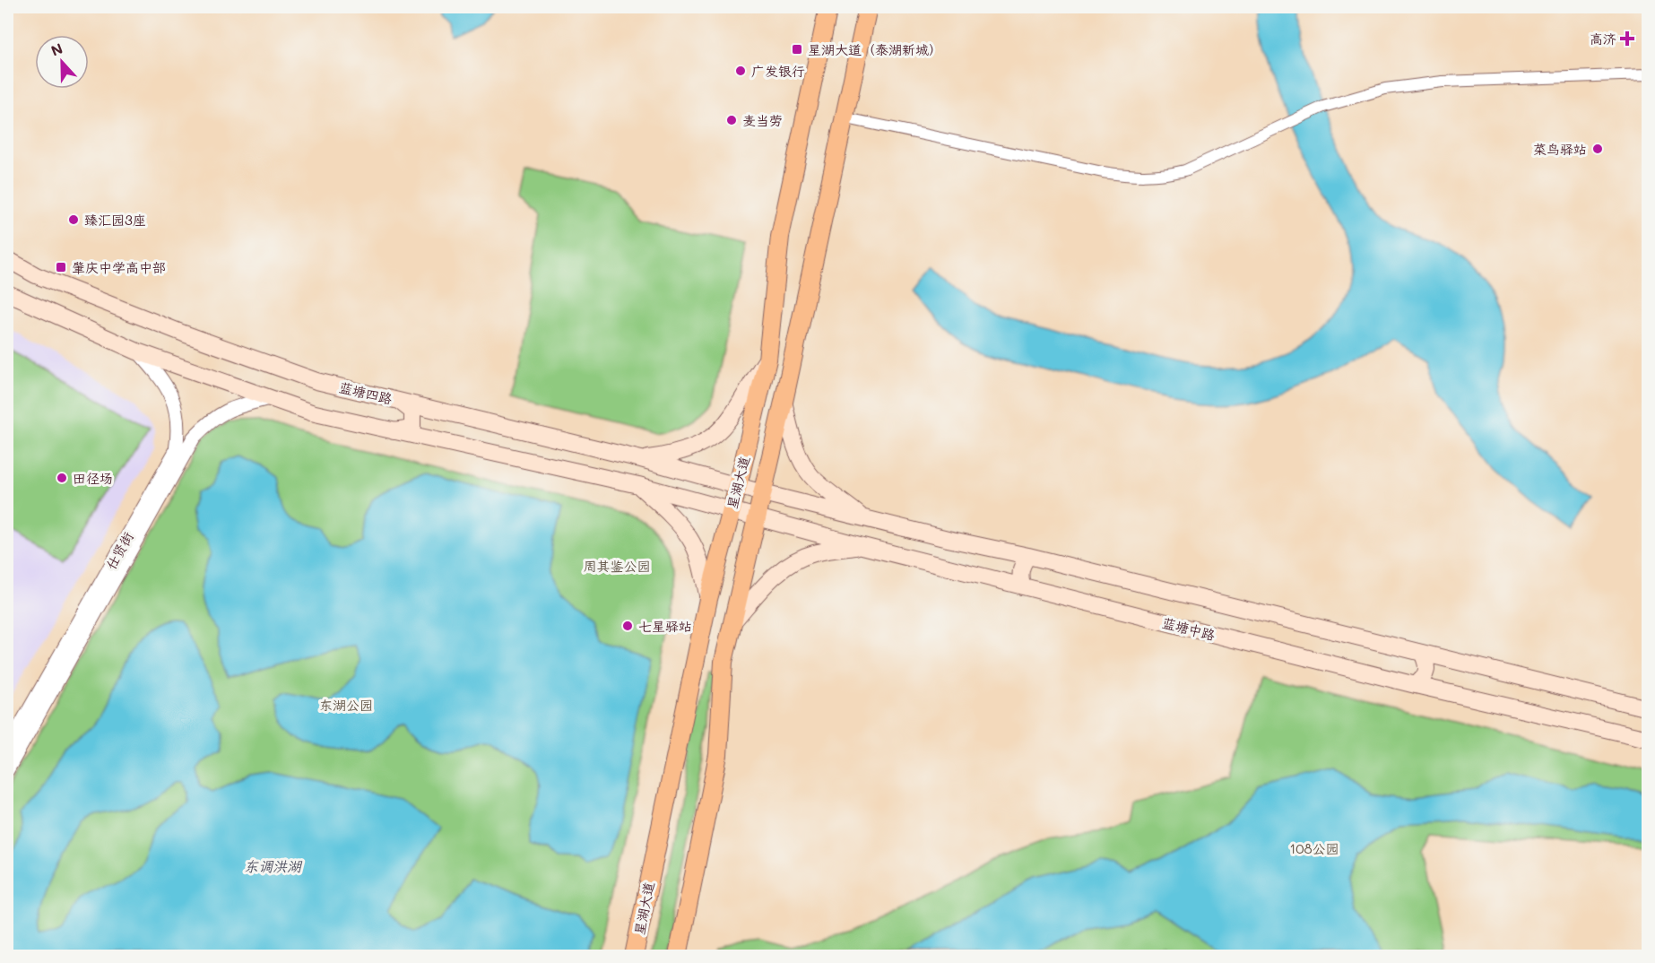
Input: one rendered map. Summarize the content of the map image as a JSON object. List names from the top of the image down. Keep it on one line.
{"streets":{"main road":["蓝塘四路","星湖大道","蓝塘中路"],"street":["仕贤街"]},"crossings":[["蓝塘四路","星湖大道"],["星湖大道","蓝塘中路"]],"water":["东调洪湖"],"parks":["周其鉴公园","东湖公园","108公园"],"places":{"health":["高济"],"transit":["星湖大道（泰湖新城）","肇庆中学高中部"],"other":["广发银行","麦当劳","菜鸟驿站","臻汇园3座","田径场","七星驿站"]},"north":"top"}
